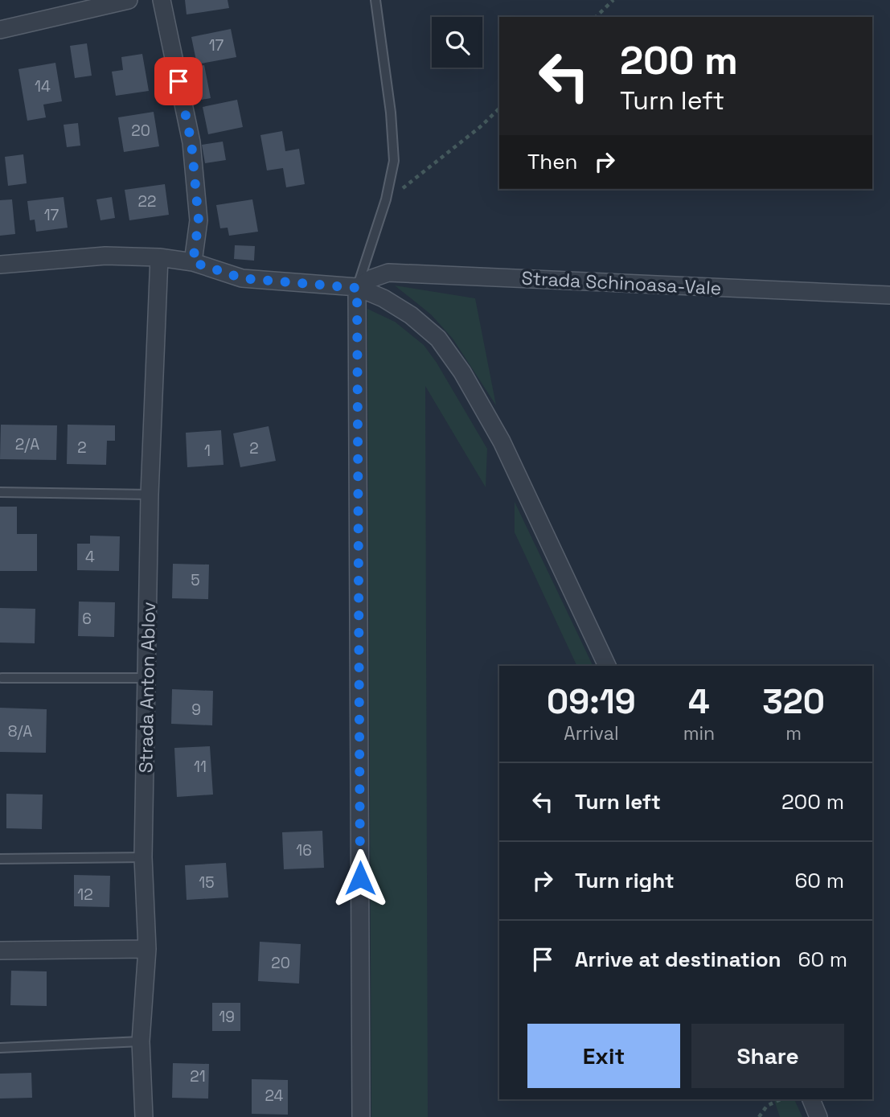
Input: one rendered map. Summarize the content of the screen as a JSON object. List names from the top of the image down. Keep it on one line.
{"streets":{"street":["Strada Schinoasa-Vale","Strada Anton Ablov"]},"house_numbers":["17","14","20","22","17","2/A","2","2","1","4","5","6","9","8/A","11","16","15","12","20","19","21","24"],"page":{"turn":["200 m","Turn left"],"then":"Then","eta":["09:19","Arrival","4","min","320","m"],"list":[{"name":"Turn left","value":"200 m"},{"name":"Turn right","value":"60 m"},{"name":"Arrive at destination","value":"60 m"}],"buttons":["Exit","Share"]}}
